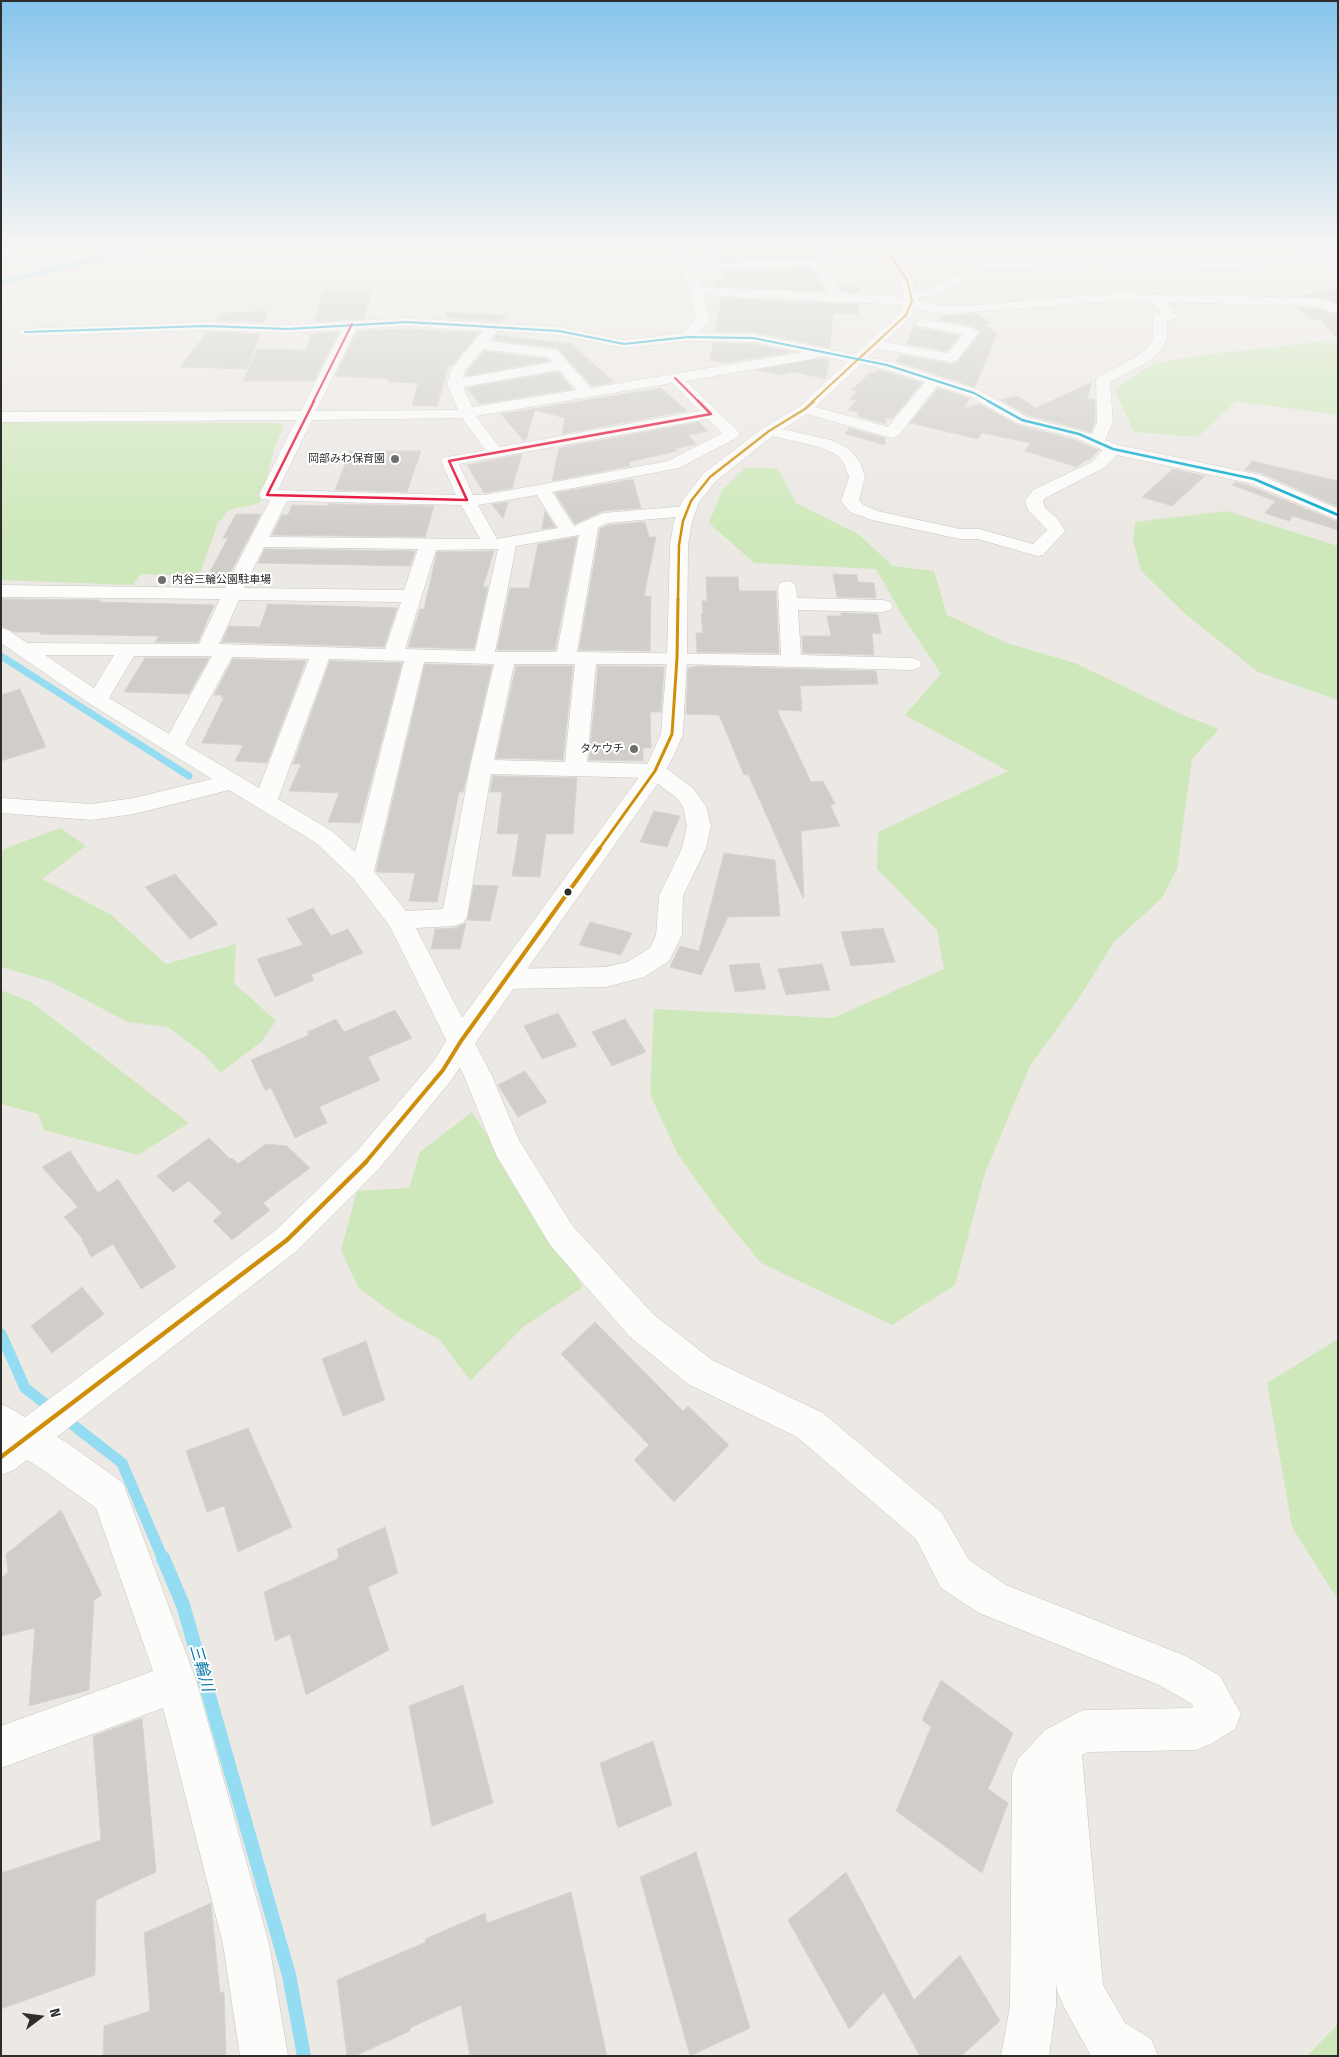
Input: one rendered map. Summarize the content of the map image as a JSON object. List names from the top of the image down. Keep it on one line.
{"water":["三輪川"],"places":["岡部みわ保育園","内谷三輪公園駐車場","タケウチ"],"north":"right"}
